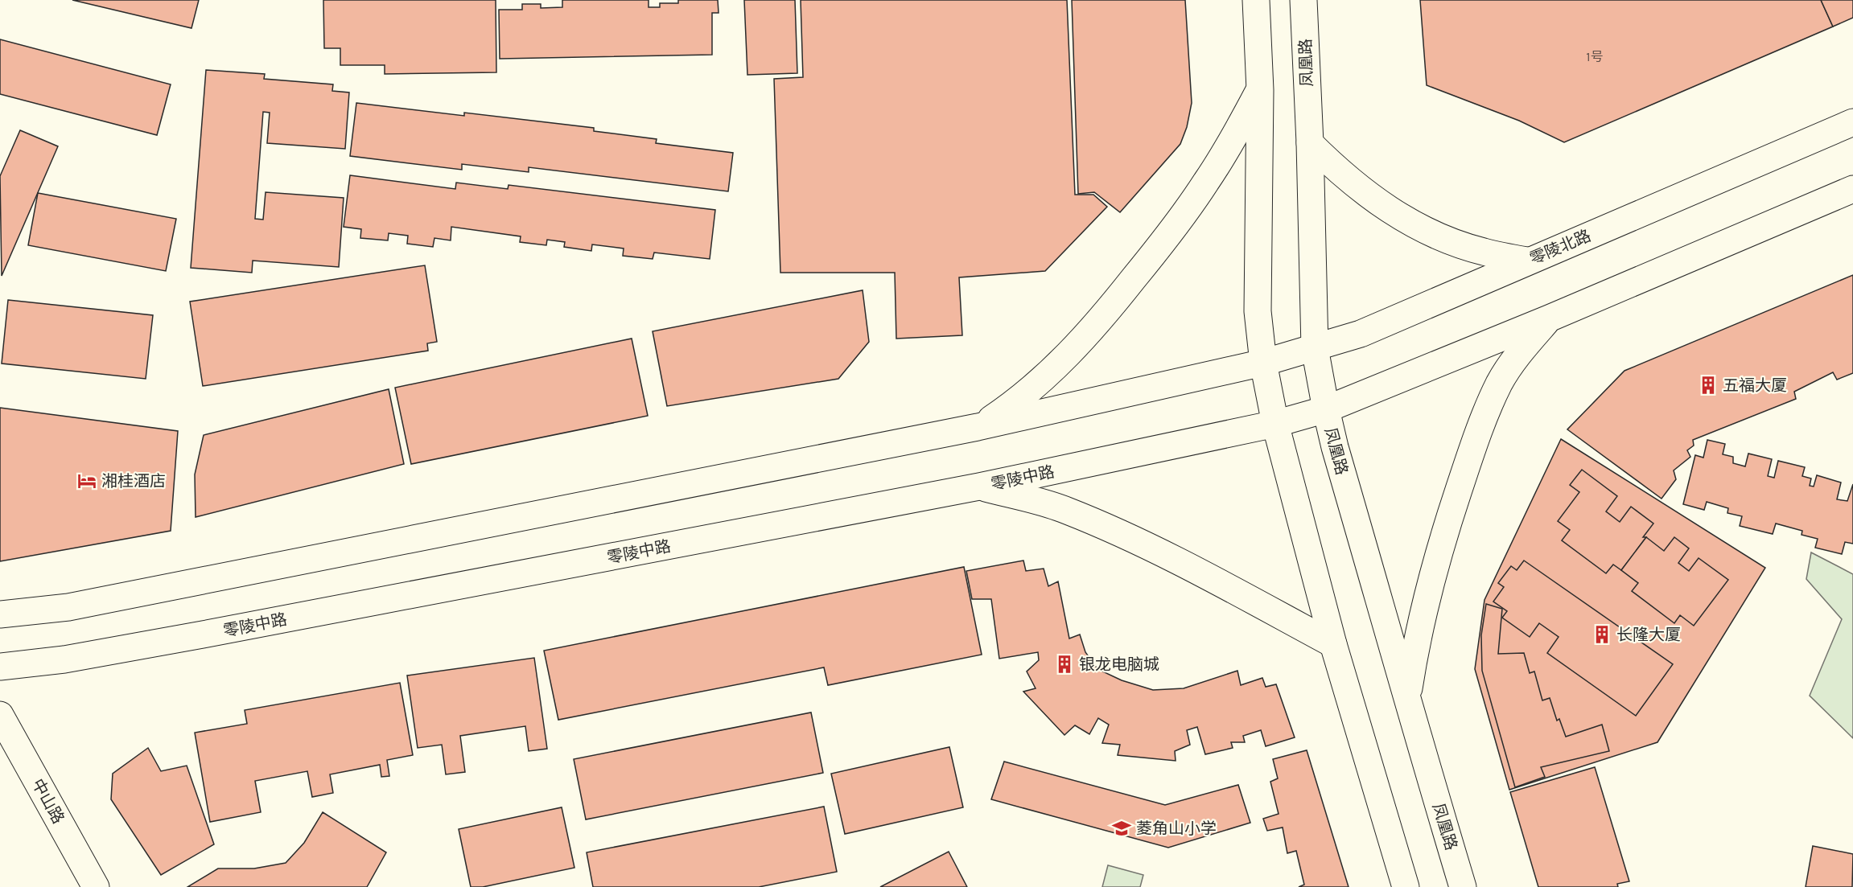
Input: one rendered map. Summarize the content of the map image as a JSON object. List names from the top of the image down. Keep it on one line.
{"streets":{"main road":["凤凰路","零陵北路","零陵中路","中山路"]},"crossings":[["凤凰路","零陵北路"]],"places":{"building":["五福大厦","长隆大厦","银龙电脑城"],"hotel":["湘桂酒店"],"school or university":["菱角山小学"]},"house_numbers":["1号"]}
